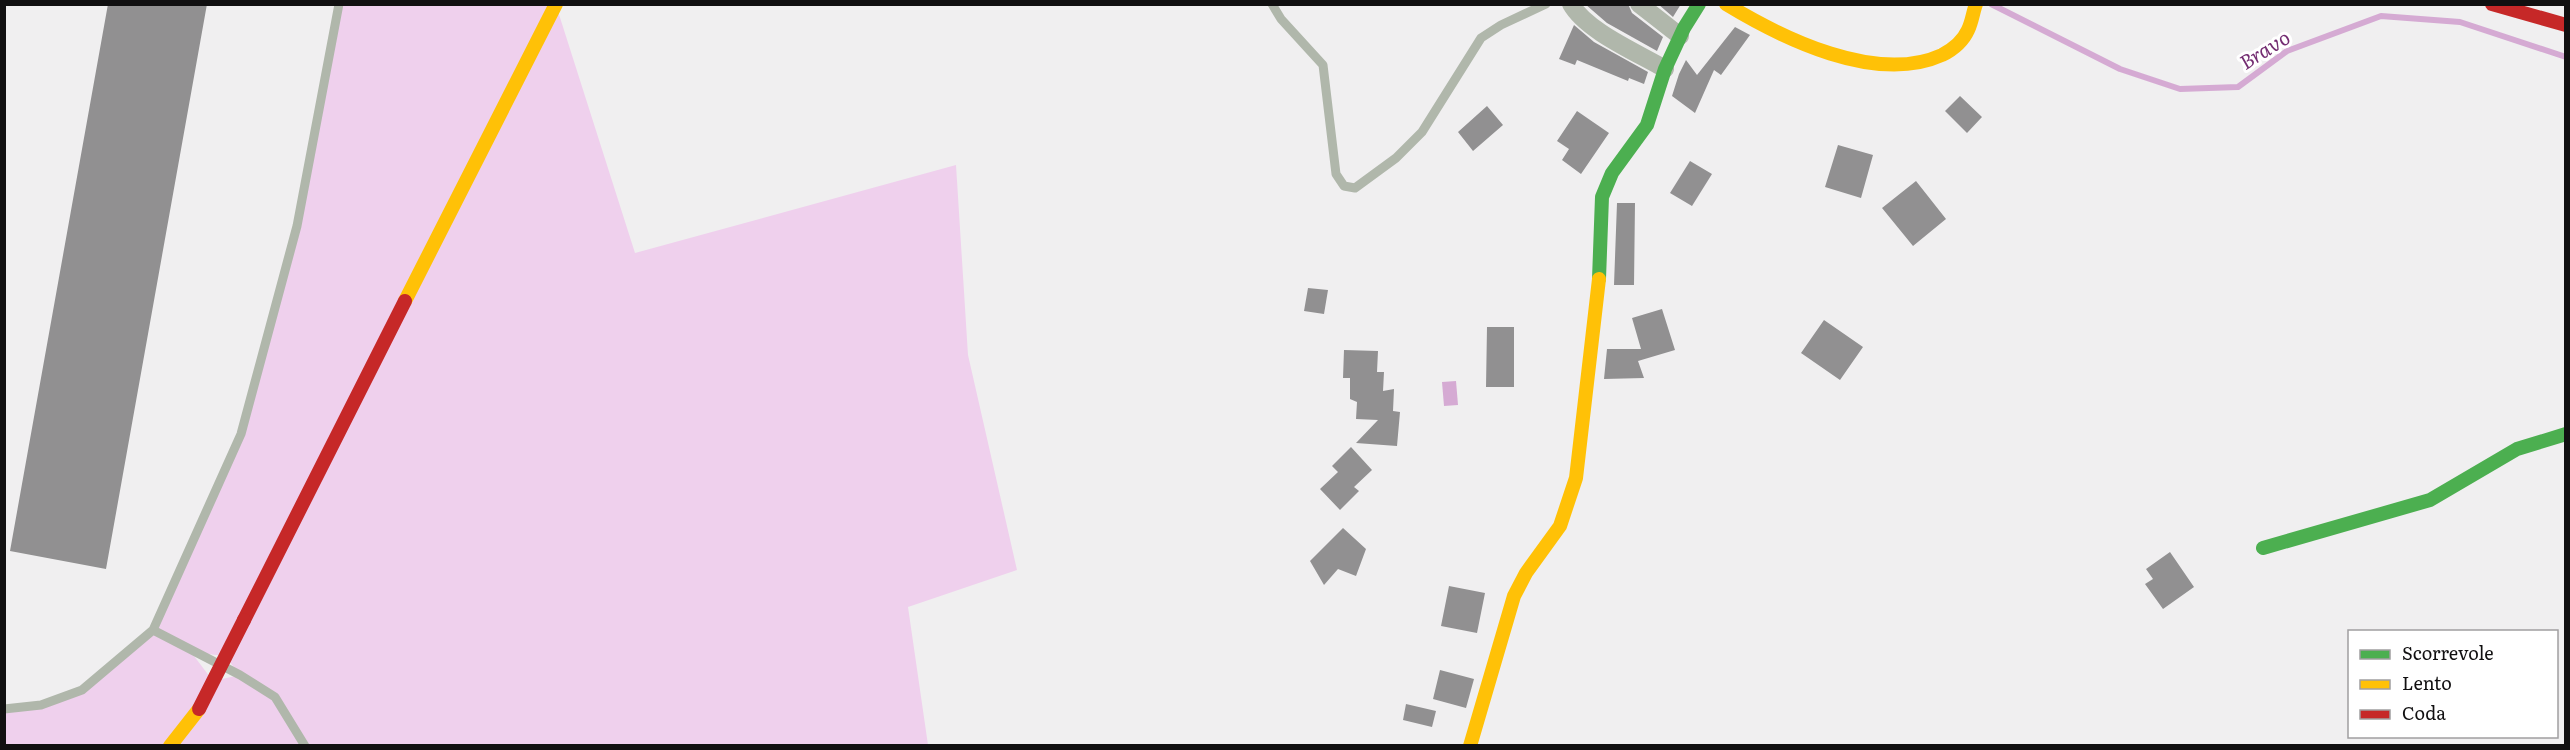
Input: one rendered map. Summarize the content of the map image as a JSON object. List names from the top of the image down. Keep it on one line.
{"water":["Bravo"],"legend":["Scorrevole","Lento","Coda"]}
